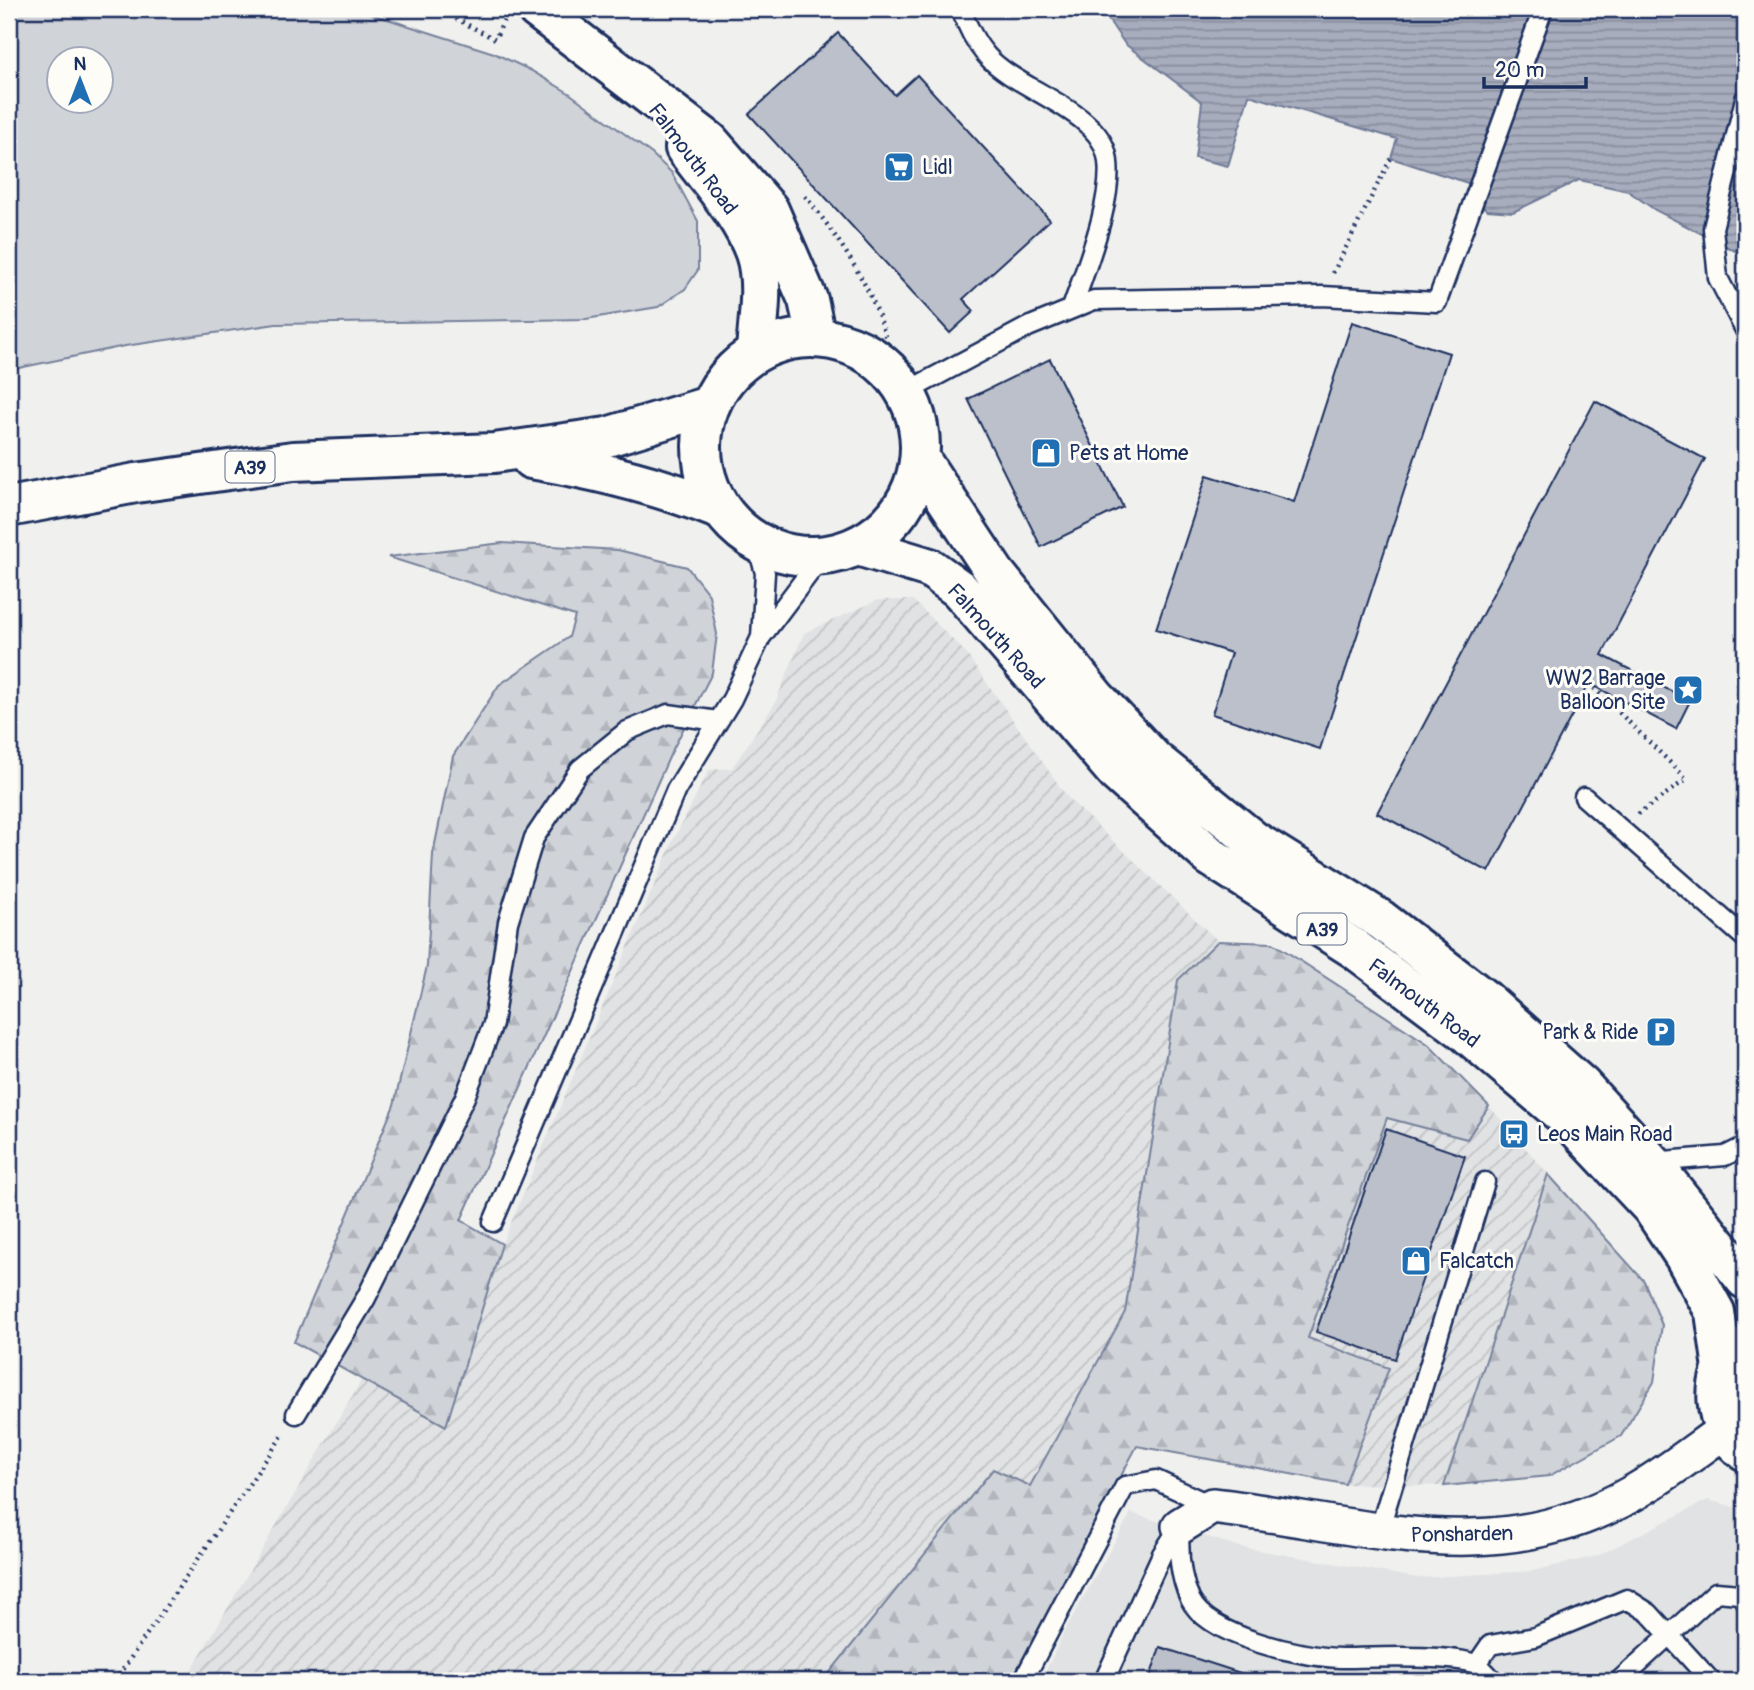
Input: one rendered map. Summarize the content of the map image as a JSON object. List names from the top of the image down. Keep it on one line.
{"streets":{"main road":["Falmouth Road","A39"],"street":["Ponsharden"]},"crossings":[["Falmouth Road","A39"],["Falmouth Road","Ponsharden"]],"places":{"supermarket":["Lidl"],"shop":["Pets at Home","Falcatch"],"place":["WW2 Barrage Balloon Site"],"parking":["Park & Ride"],"bus stop":["Leos Main Road"]},"scale_bar":"20 m","north":"top"}
